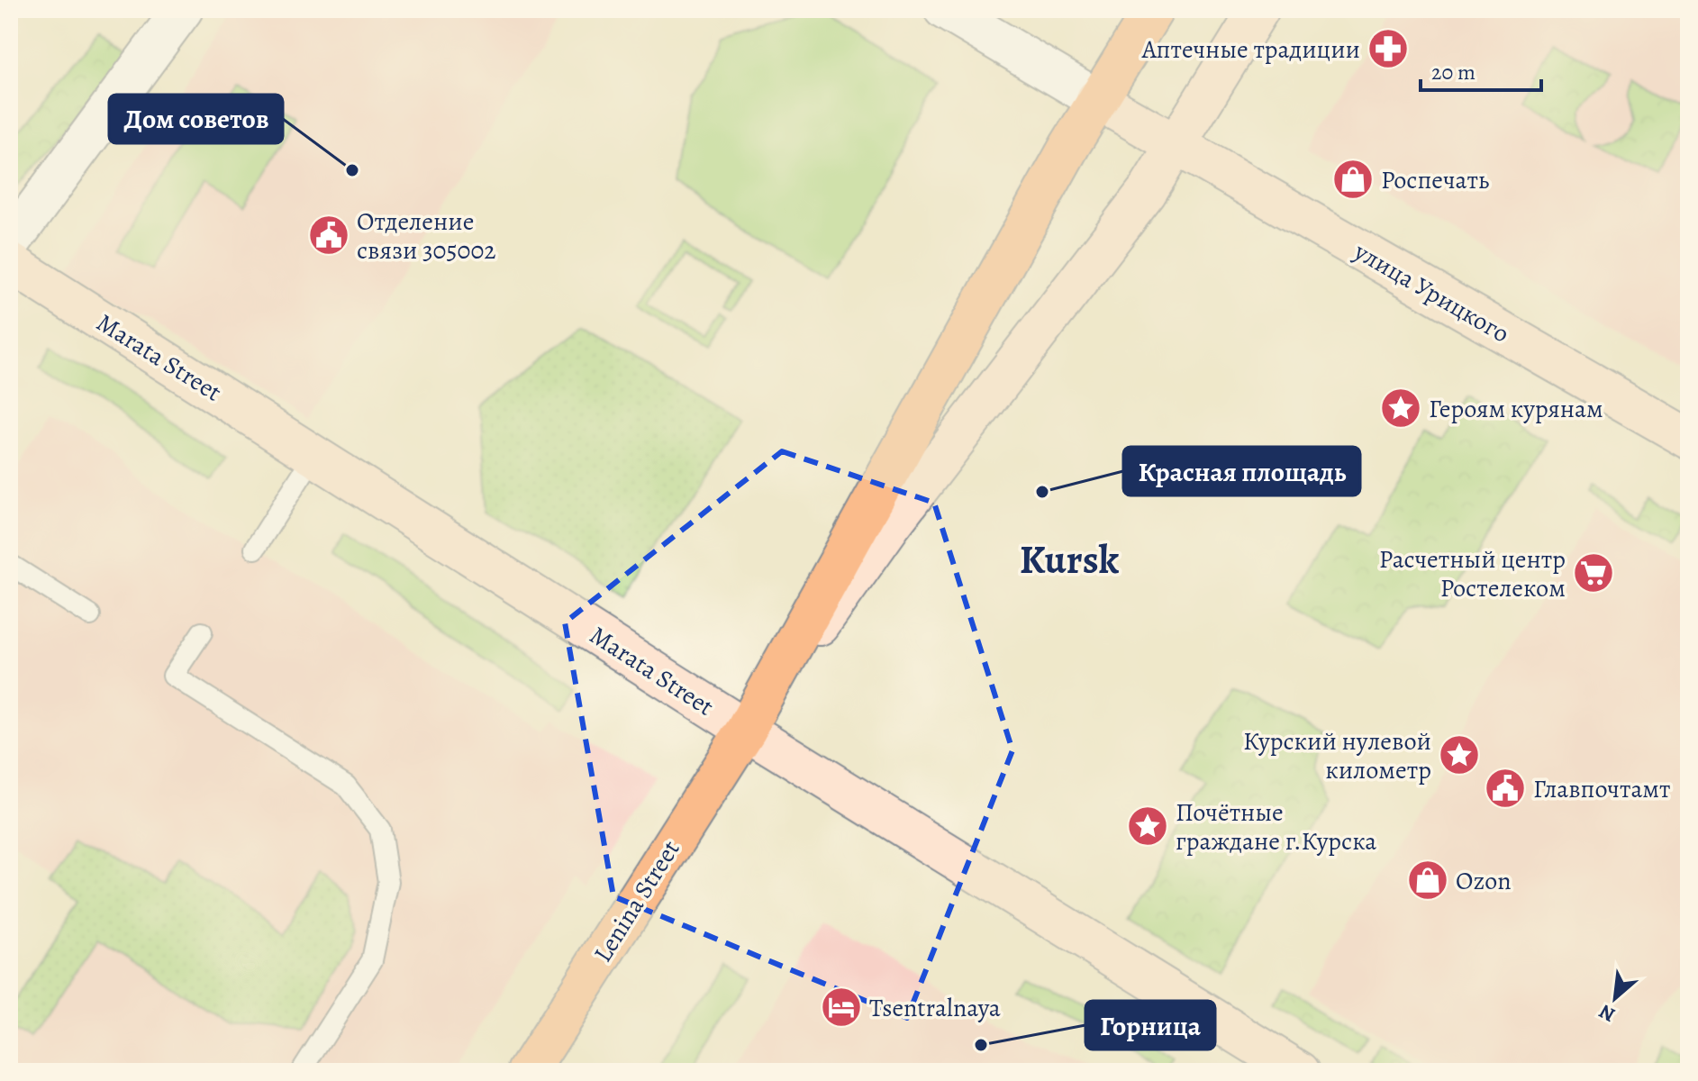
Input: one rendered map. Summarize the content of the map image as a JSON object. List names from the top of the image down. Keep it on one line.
{"streets":{"main road":["улица Урицкого","Marata Street","Lenina Street"]},"crossings":[["улица Урицкого","Lenina Street"],["Marata Street","Lenina Street"]],"districts":["Kursk"],"places":{"pharmacy":["Аптечные традиции"],"other":["Дом советов","Красная площадь","Горница"],"shop":["Роспечать","Ozon"],"public building":["Отделение связи 305002","Главпочтамт"],"place":["Героям курянам","Курский нулевой километр","Почётные граждане г.Курска"],"supermarket":["Расчетный центр Ростелеком"],"hotel":["Tsentralnaya"]},"scale_bar":"20 m","north":"bottom left"}
